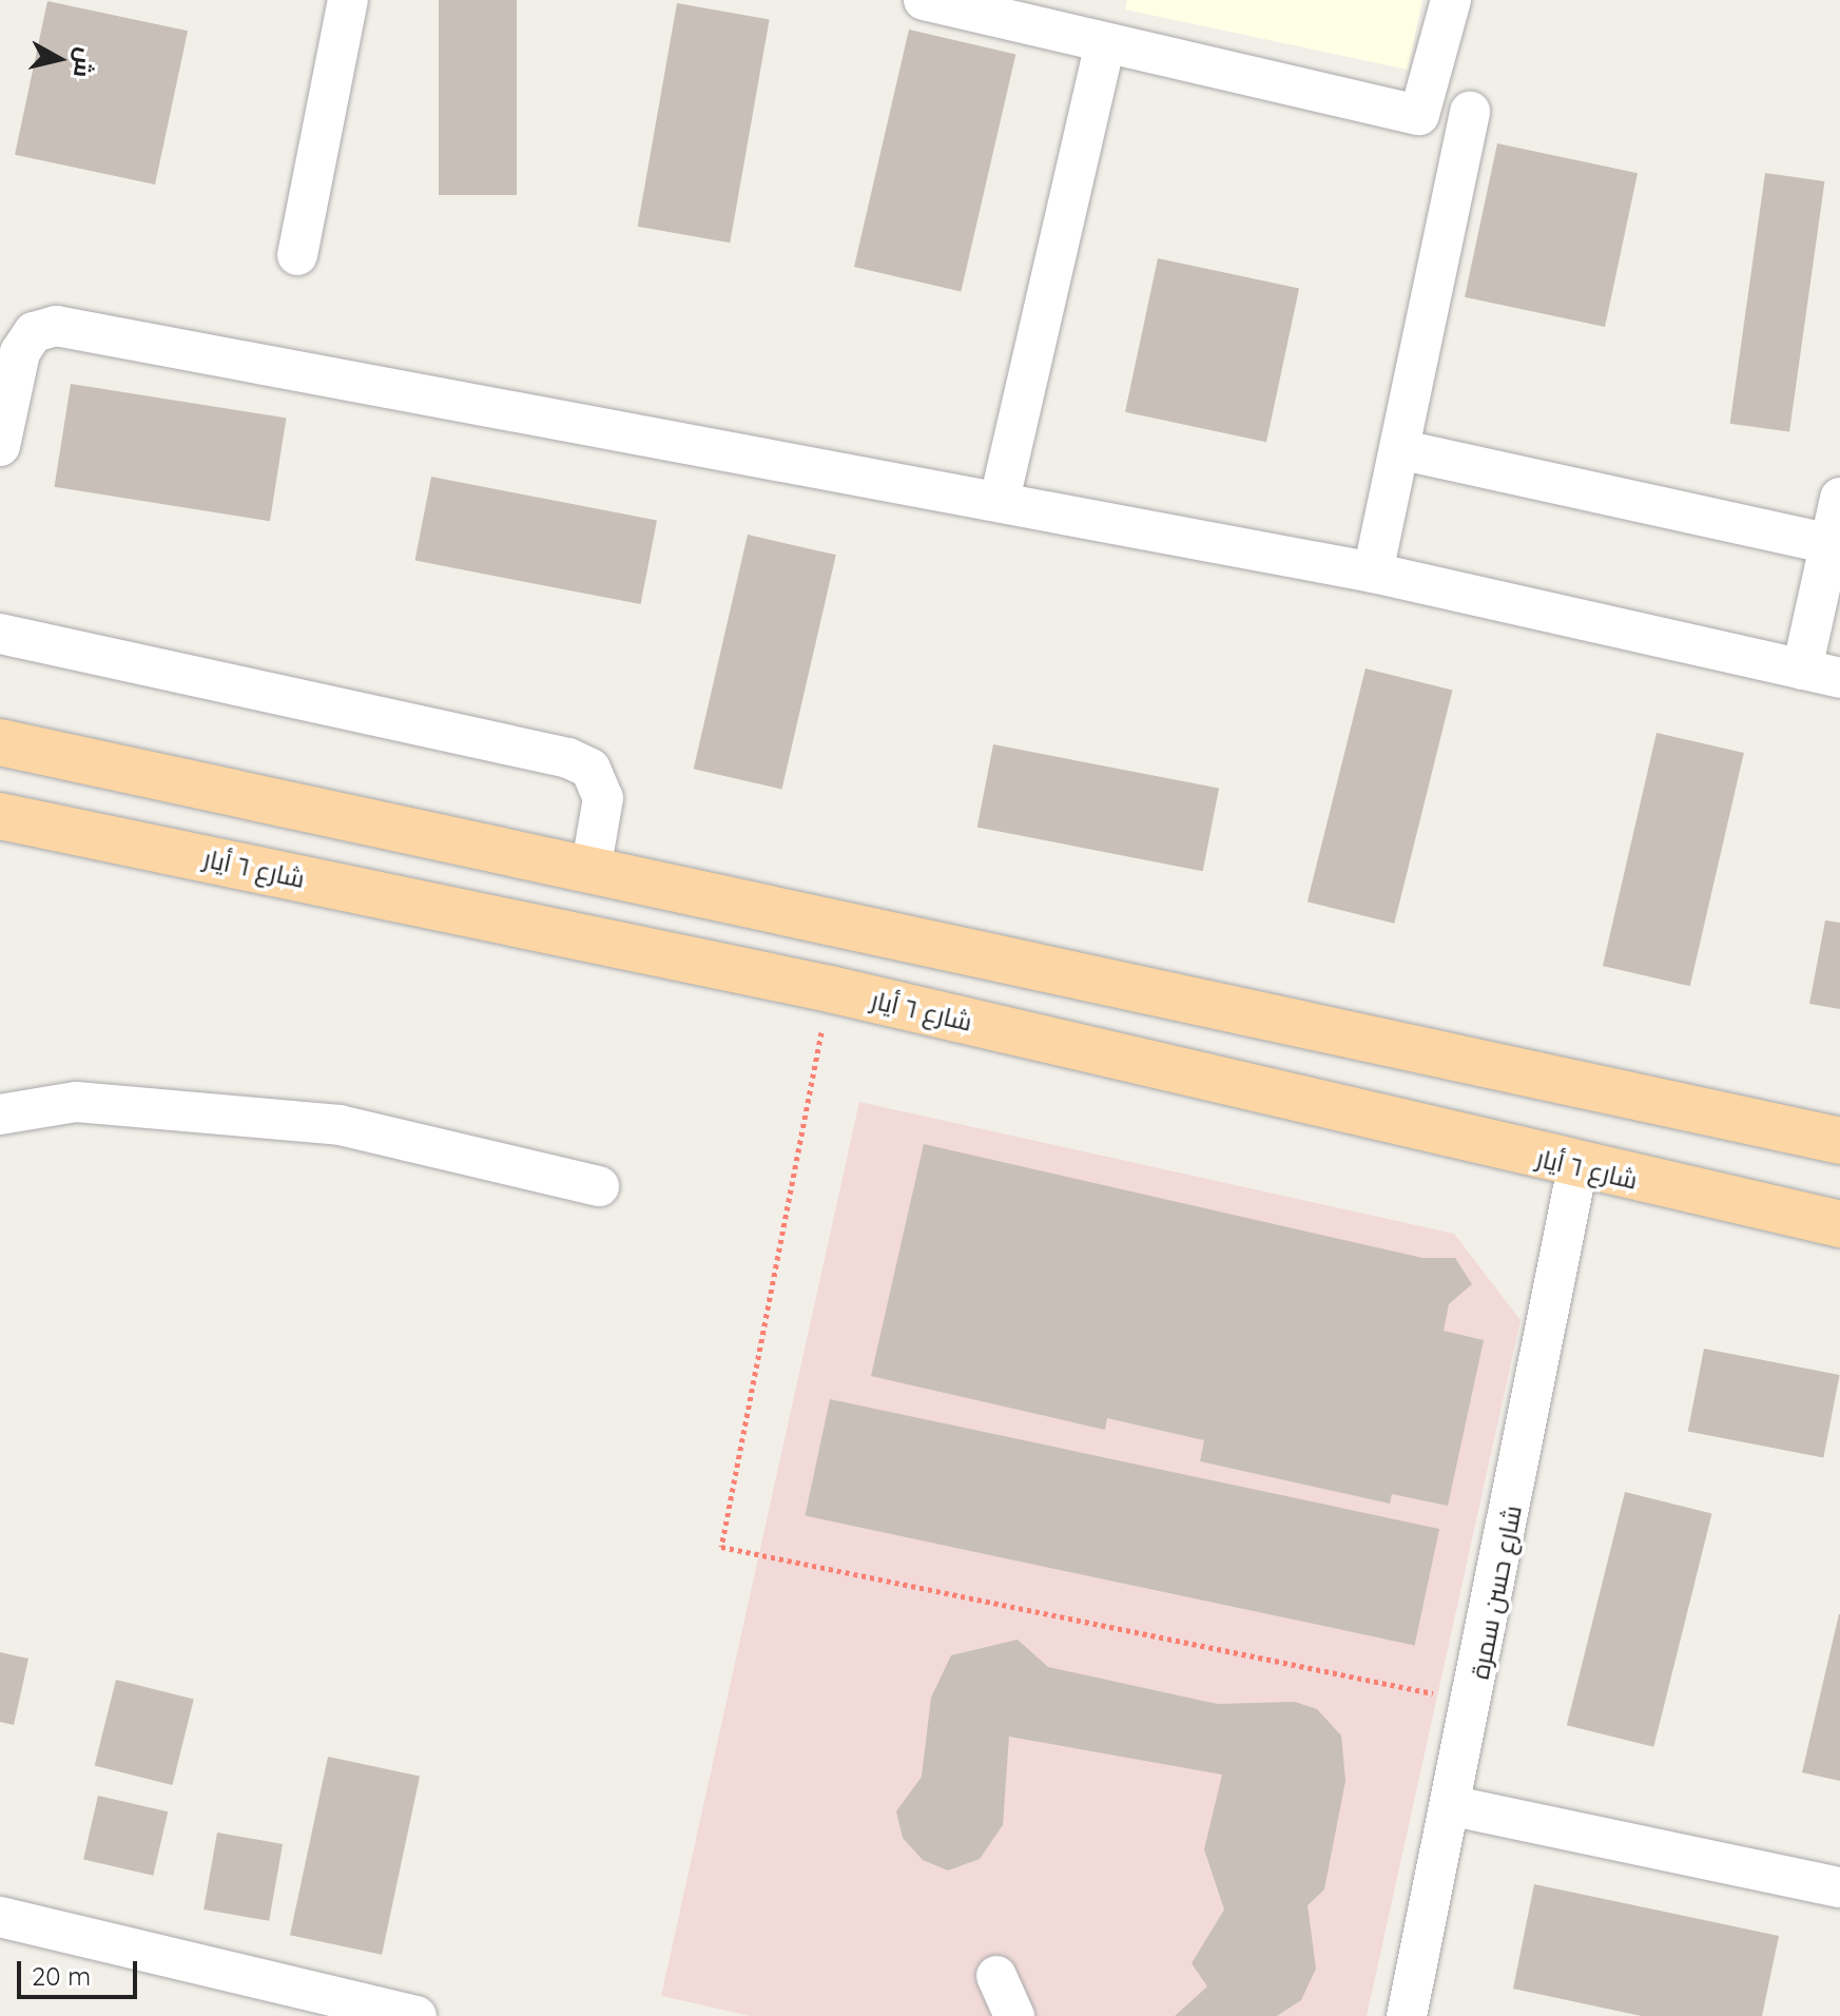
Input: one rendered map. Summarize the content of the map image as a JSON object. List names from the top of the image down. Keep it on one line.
{"streets":{"main road":["شارع ٦ أيار"],"street":["شارع حسن سمرة"]},"crossings":[["شارع ٦ أيار","شارع حسن سمرة"]],"scale_bar":"20 m","north":"right"}
